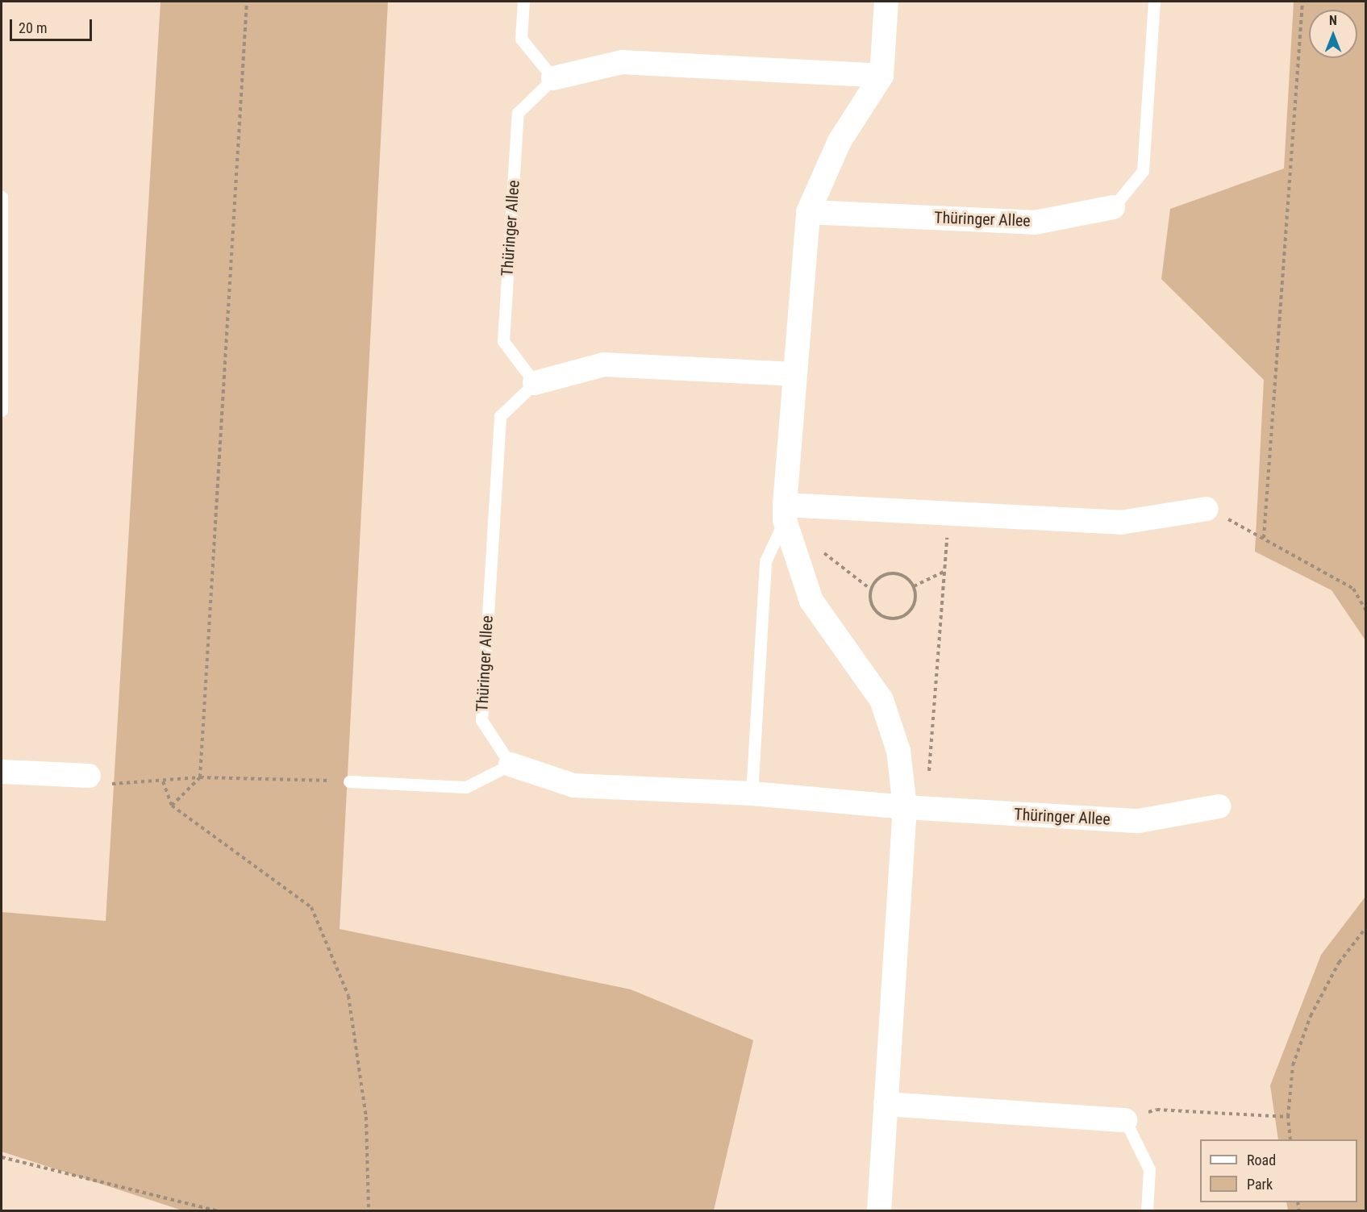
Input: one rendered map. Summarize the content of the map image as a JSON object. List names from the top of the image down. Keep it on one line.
{"streets":{"street":["Thüringer Allee"]},"legend":["Road","Park"],"scale_bar":"20 m","north":"top"}
